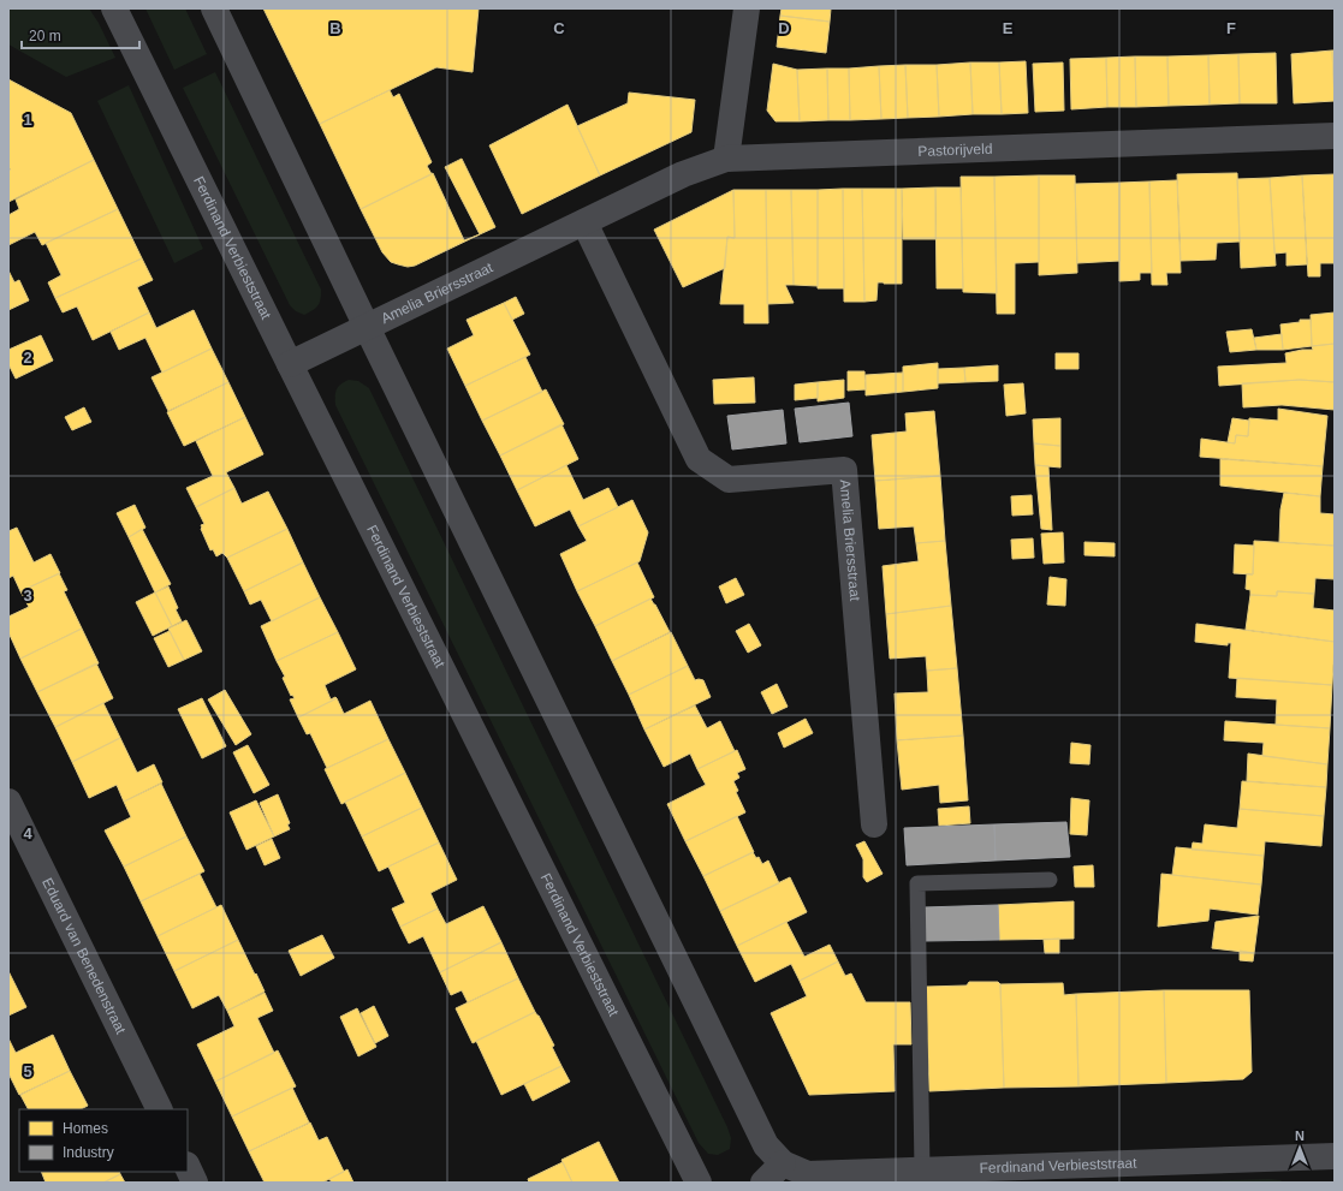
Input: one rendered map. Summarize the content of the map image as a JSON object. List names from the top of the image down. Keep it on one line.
{"streets":{"street":["Pastorijveld","Ferdinand Verbieststraat","Amelia Briersstraat","Eduard van Benedenstraat"]},"crossings":[["Pastorijveld","Amelia Briersstraat"],["Ferdinand Verbieststraat","Amelia Briersstraat"]],"legend":["Homes","Industry"],"scale_bar":"20 m","north":"top","grid":{"columns":["B","C","D","E","F"],"rows":["1","2","3","4","5"]}}
